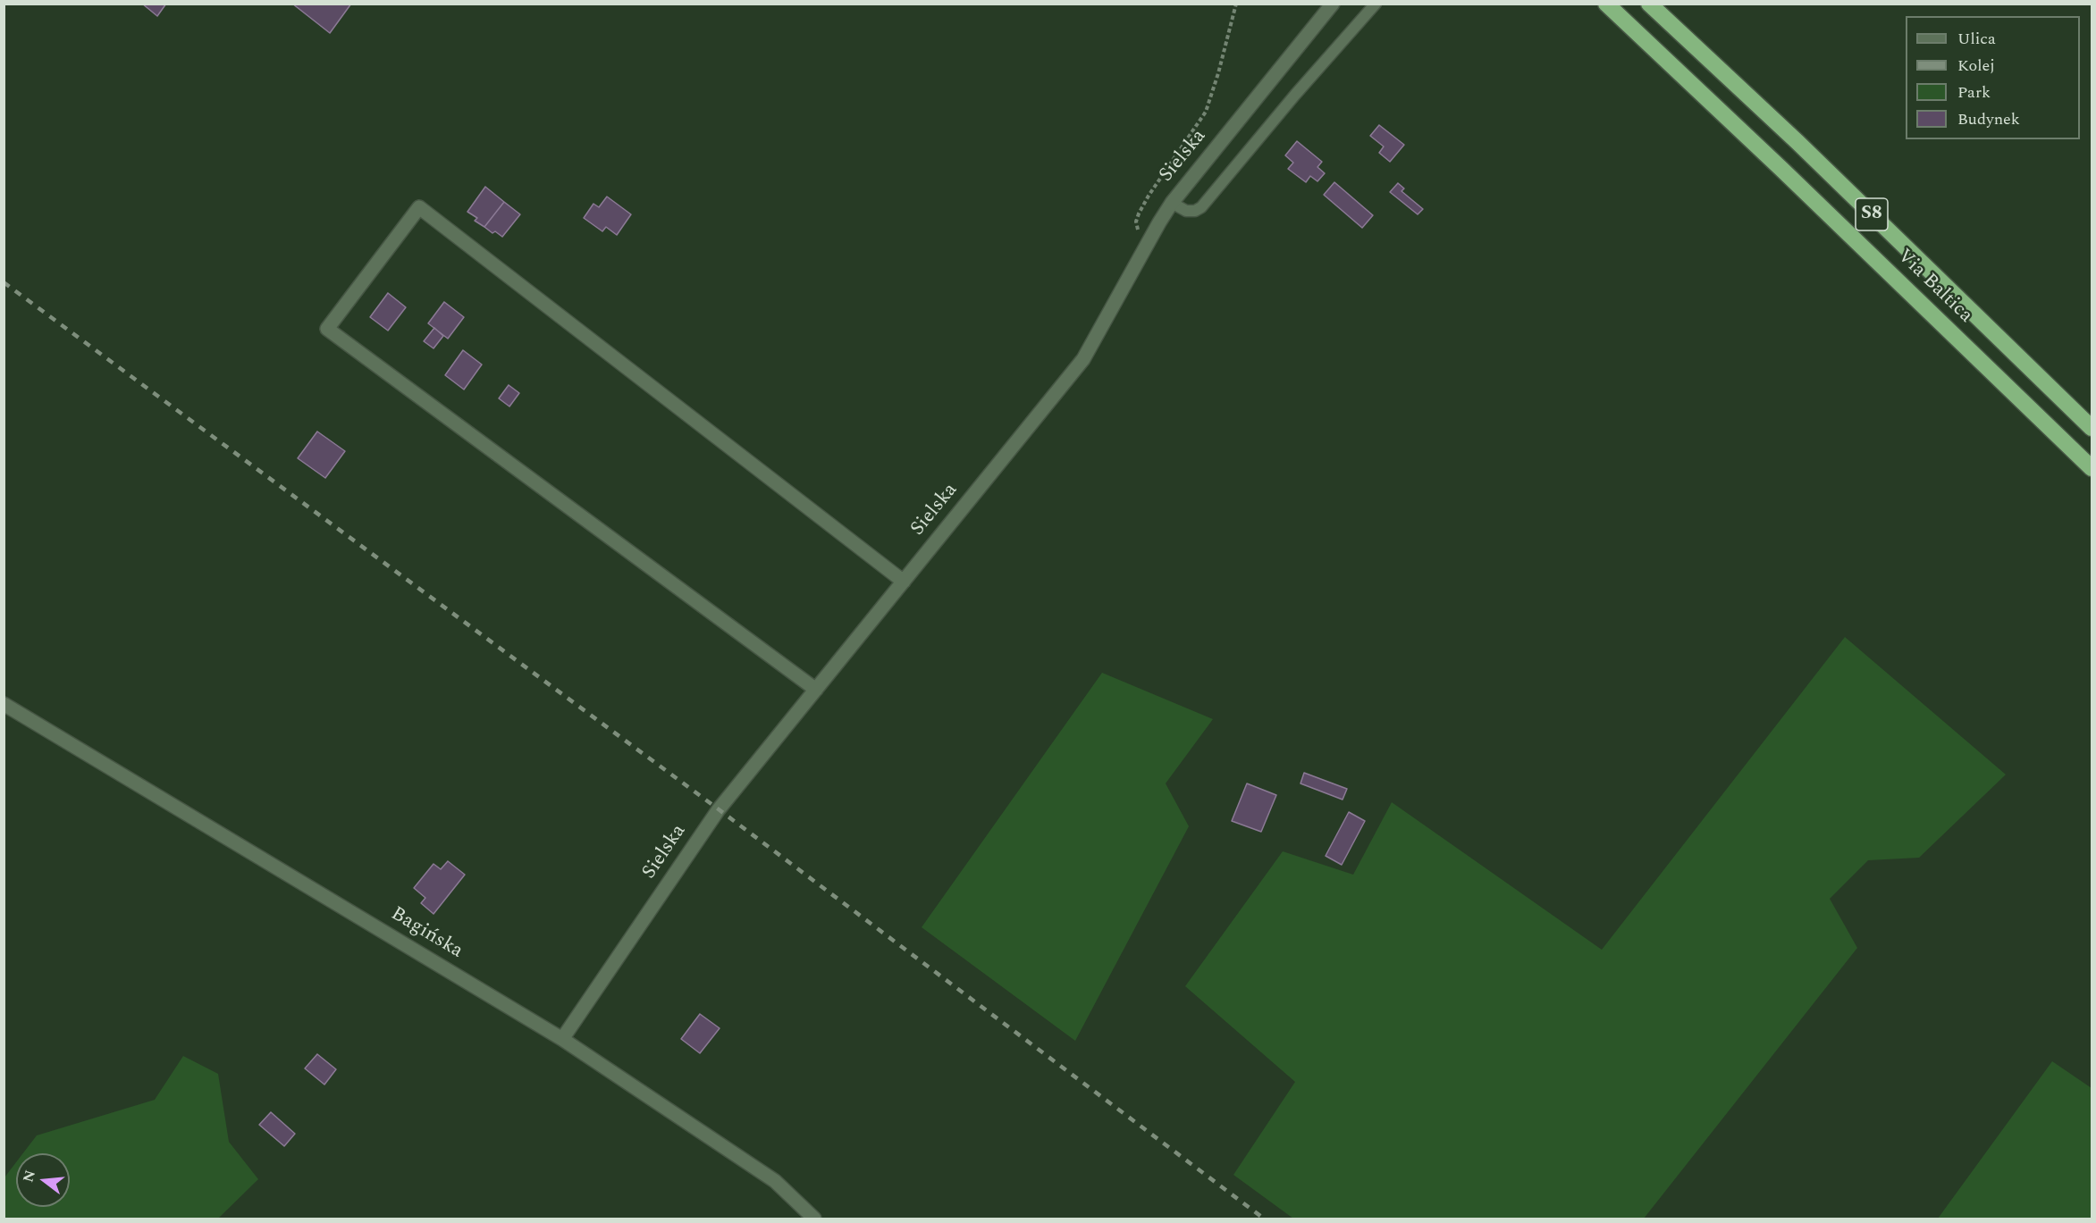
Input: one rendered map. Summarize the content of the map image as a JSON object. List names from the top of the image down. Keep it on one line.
{"streets":{"highway":["S8","Via Baltica"],"street":["Sielska","Bagińska"]},"crossings":[["Sielska","Bagińska"]],"legend":["Ulica","Kolej","Park","Budynek"],"north":"left"}
